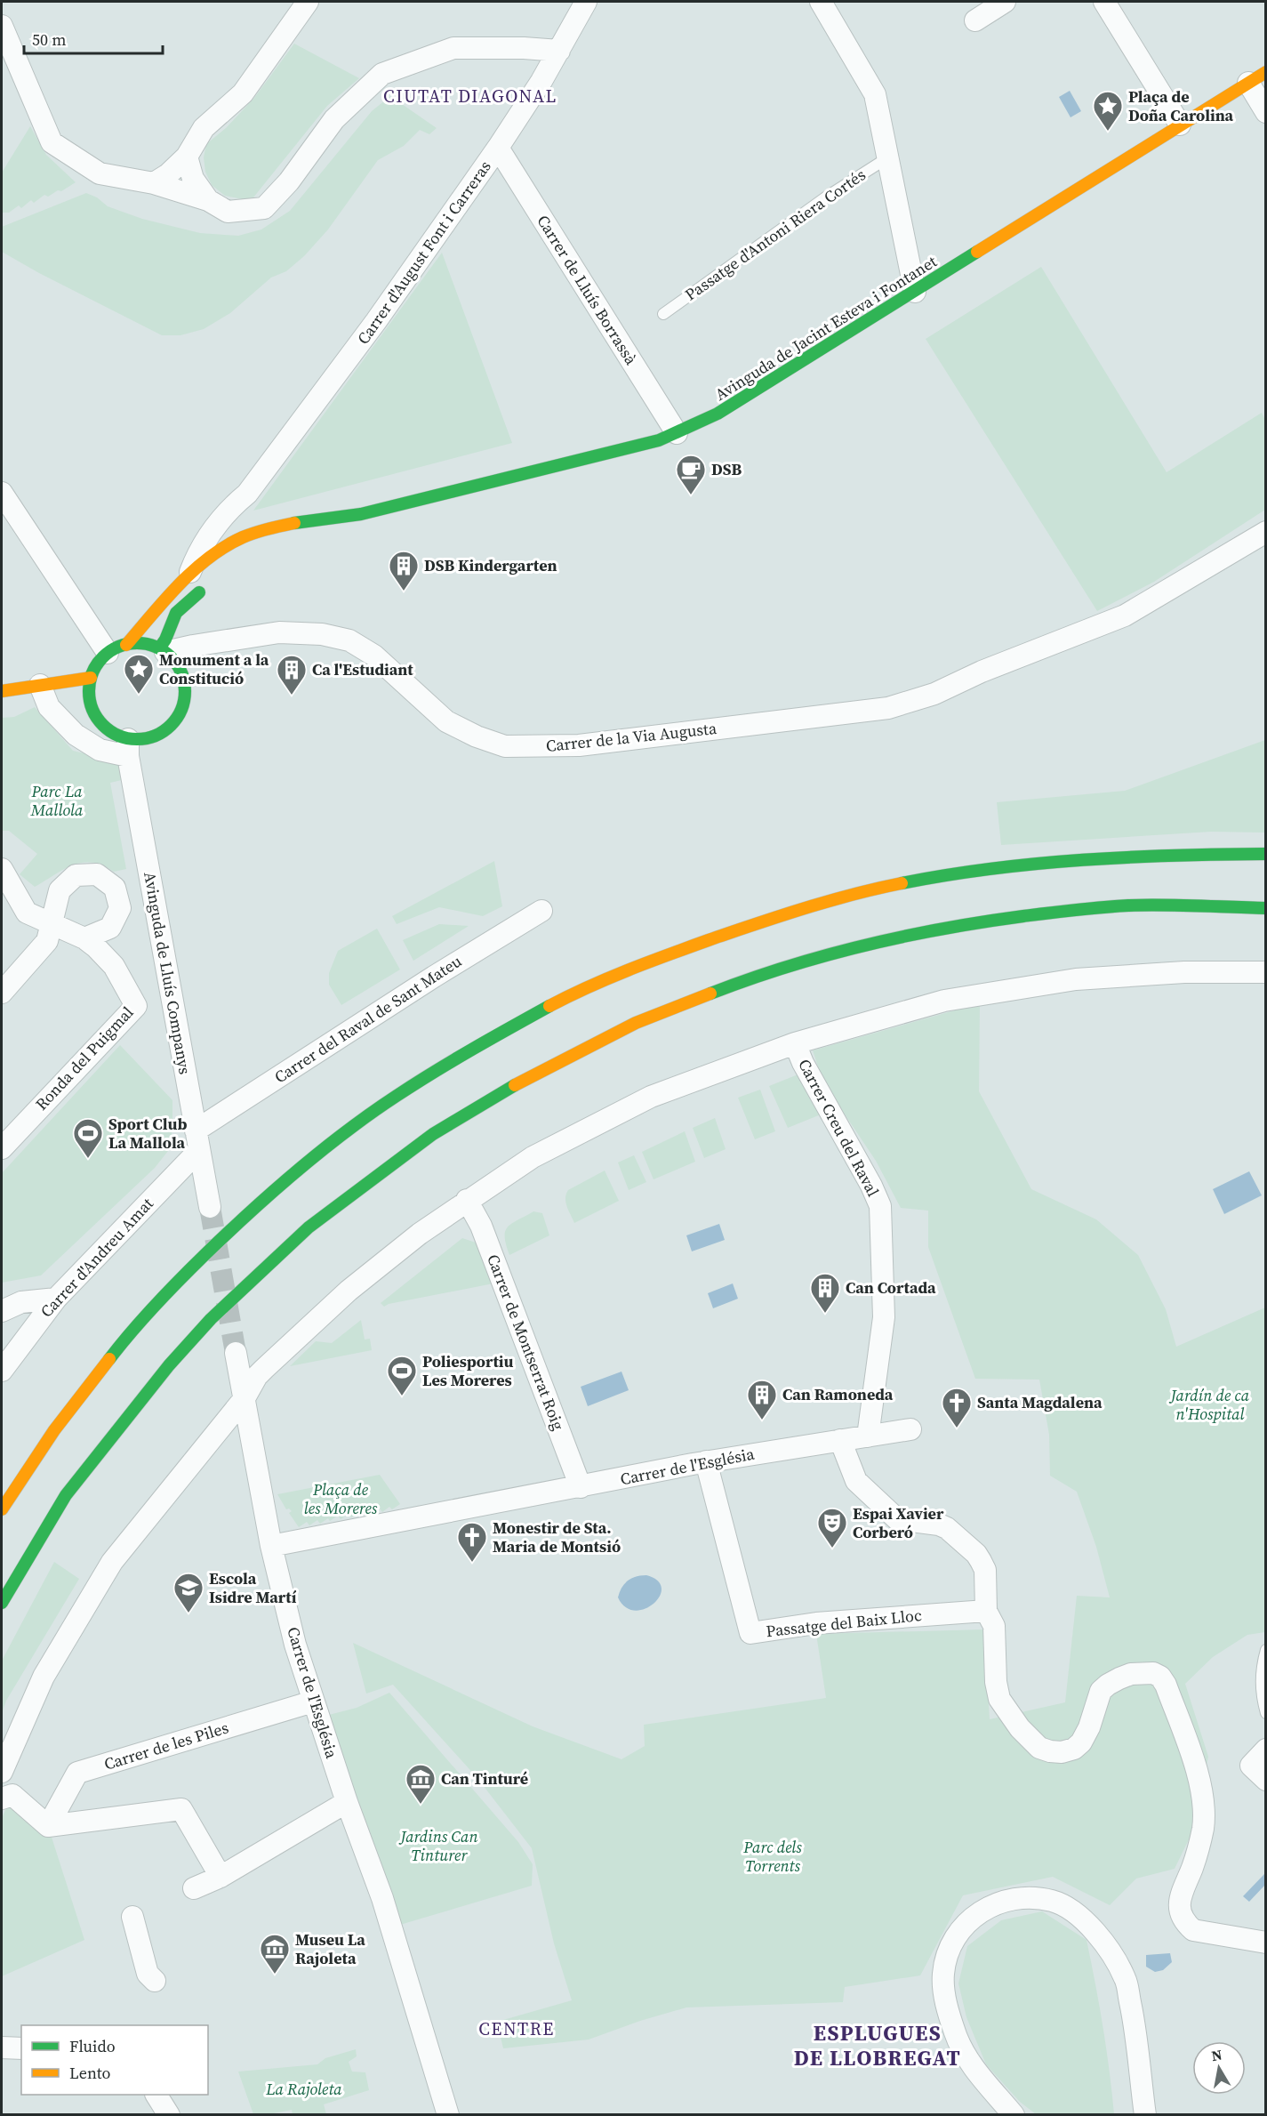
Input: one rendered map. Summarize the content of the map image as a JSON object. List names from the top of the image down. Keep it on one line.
{"streets":{"main road":["Avinguda de Jacint Esteva i Fontanet"],"street":["Carrer d'August Font i Carreras","Carrer de Lluís Borrassà","Carrer de la Via Augusta","Avinguda de Lluís Companys","Carrer del Raval de Sant Mateu","Ronda del Puigmal","Carrer Creu del Raval","Carrer d'Andreu Amat","Carrer de Montserrat Roig","Carrer de l'Església","Passatge del Baix Lloc","Carrer de les Piles"],"lane":["Passatge d'Antoni Riera Cortés"]},"crossings":[["Carrer d'August Font i Carreras","Carrer de Lluís Borrassà"],["Carrer d'August Font i Carreras","Avinguda de Jacint Esteva i Fontanet"],["Carrer de Lluís Borrassà","Avinguda de Jacint Esteva i Fontanet"],["Avinguda de Jacint Esteva i Fontanet","Carrer de la Via Augusta"],["Avinguda de Jacint Esteva i Fontanet","Avinguda de Lluís Companys"],["Carrer de la Via Augusta","Avinguda de Lluís Companys"],["Avinguda de Lluís Companys","Carrer del Raval de Sant Mateu"],["Avinguda de Lluís Companys","Carrer d'Andreu Amat"],["Carrer del Raval de Sant Mateu","Carrer d'Andreu Amat"],["Carrer Creu del Raval","Carrer de l'Església"],["Carrer de Montserrat Roig","Carrer de l'Església"],["Carrer de l'Església","Passatge del Baix Lloc"],["Carrer de l'Església","Carrer de les Piles"]],"districts":["CIUTAT DIAGONAL","CENTRE","ESPLUGUES DE LLOBREGAT"],"parks":["Parc La Mallola","Jardín de ca n'Hospital","Plaça de les Moreres","Jardins Can Tinturer","Parc dels Torrents","La Rajoleta"],"places":{"place":["Plaça de Doña Carolina","Monument a la Constitució"],"cafe":["DSB"],"building":["DSB Kindergarten","Ca l'Estudiant","Can Cortada","Can Ramoneda"],"sports":["Sport Club La Mallola","Poliesportiu Les Moreres"],"church":["Santa Magdalena","Monestir de Sta. Maria de Montsió"],"theatre":["Espai Xavier Corberó"],"school or university":["Escola Isidre Martí"],"museum":["Can Tinturé","Museu La Rajoleta"]},"legend":["Fluido","Lento"],"scale_bar":"50 m","north":"top"}
